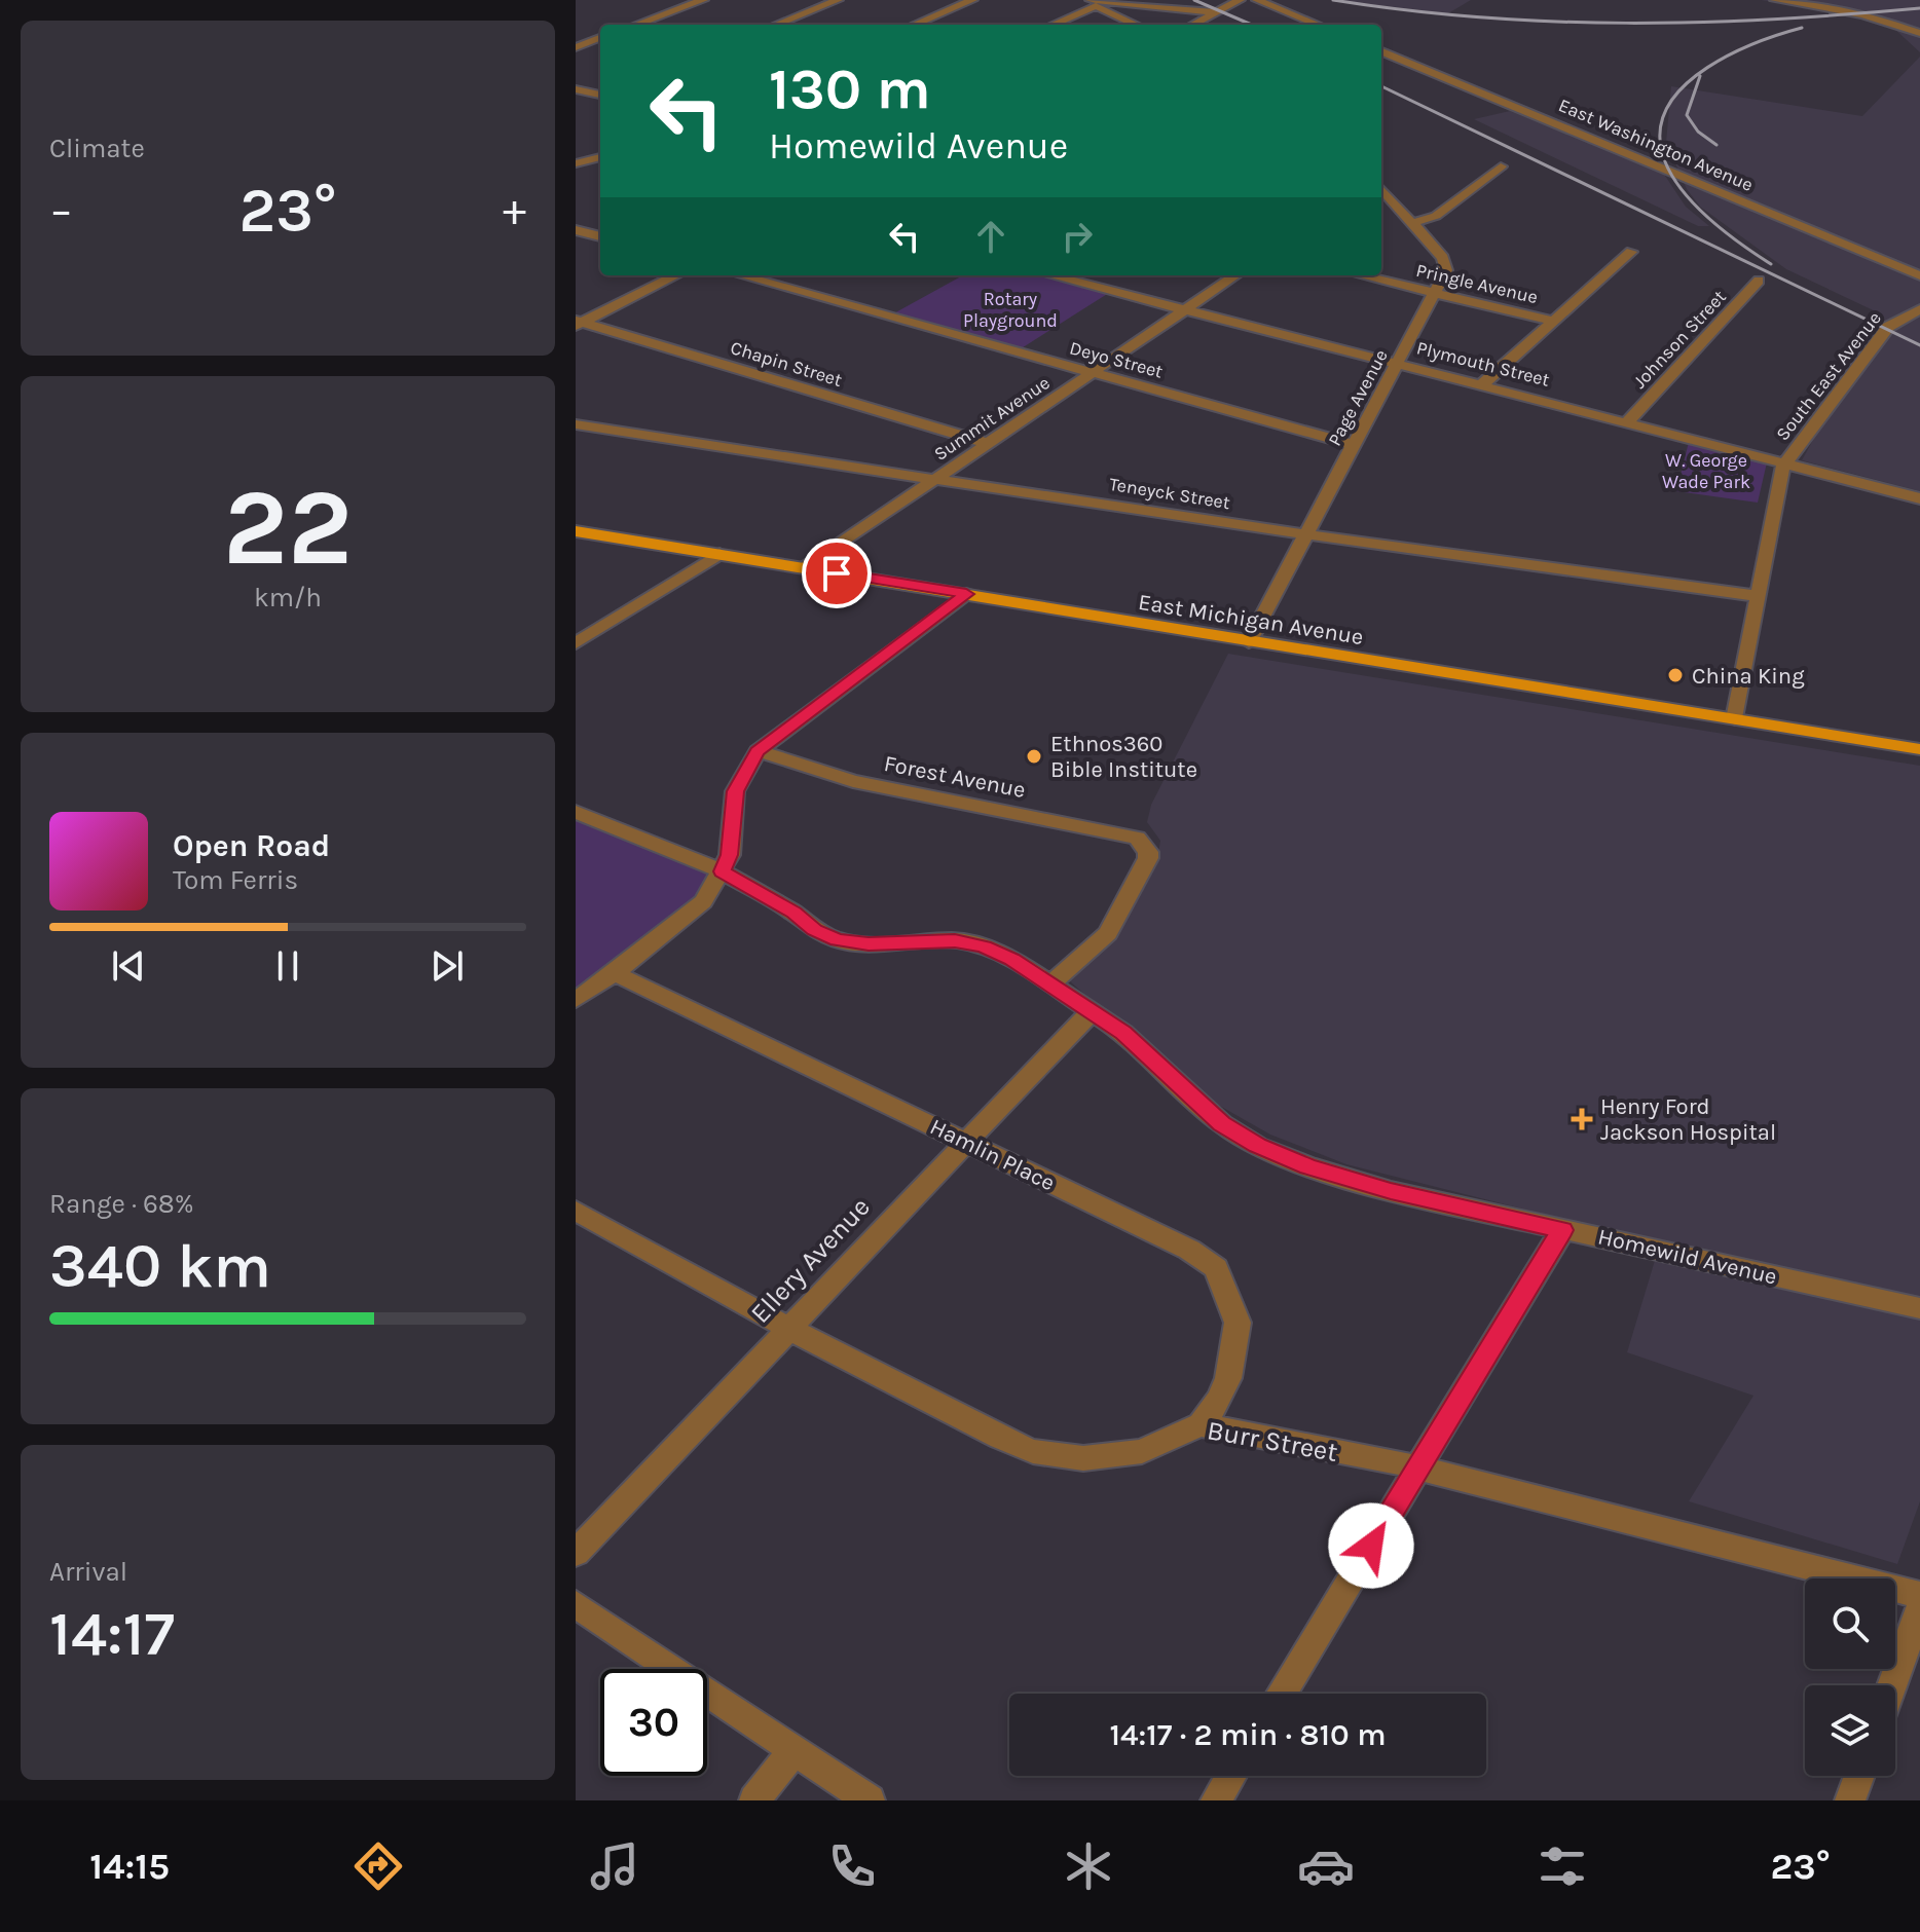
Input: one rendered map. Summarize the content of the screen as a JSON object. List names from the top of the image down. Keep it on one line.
{"streets":{"main road":["East Michigan Avenue"],"street":["East Washington Avenue","Pringle Avenue","Johnson Street","Deyo Street","Chapin Street","Plymouth Street","South East Avenue","Page Avenue","Summit Avenue","Teneyck Street","Forest Avenue","Hamlin Place","Homewild Avenue","Ellery Avenue","Burr Street"]},"crossings":[["Pringle Avenue","Page Avenue"],["Johnson Street","Plymouth Street"],["Deyo Street","Page Avenue"],["Deyo Street","Summit Avenue"],["Chapin Street","Summit Avenue"],["Plymouth Street","South East Avenue"],["Plymouth Street","Page Avenue"],["Plymouth Street","Summit Avenue"],["South East Avenue","Teneyck Street"],["South East Avenue","East Michigan Avenue"],["Page Avenue","Teneyck Street"],["Page Avenue","East Michigan Avenue"],["Summit Avenue","Teneyck Street"],["Summit Avenue","East Michigan Avenue"],["Forest Avenue","Homewild Avenue"],["Hamlin Place","Ellery Avenue"],["Hamlin Place","Burr Street"],["Homewild Avenue","Ellery Avenue"],["Ellery Avenue","Burr Street"]],"parks":["Rotary Playground","W. George Wade Park"],"places":{"other":["China King","Ethnos360 Bible Institute"],"health":["Henry Ford Jackson Hospital"]},"page":{"tile":["Climate",["22","km/h"],["Range · 68%","340 km"],["Arrival","14:17"]],"turn":["130 m","Homewild Avenue"],"heat":["−","23°","+"],"song":["Open Road","Tom Ferris"],"limit":"30","trip":"14:17 · 2 min · 810 m","tabs":["14:15","23°"]}}
